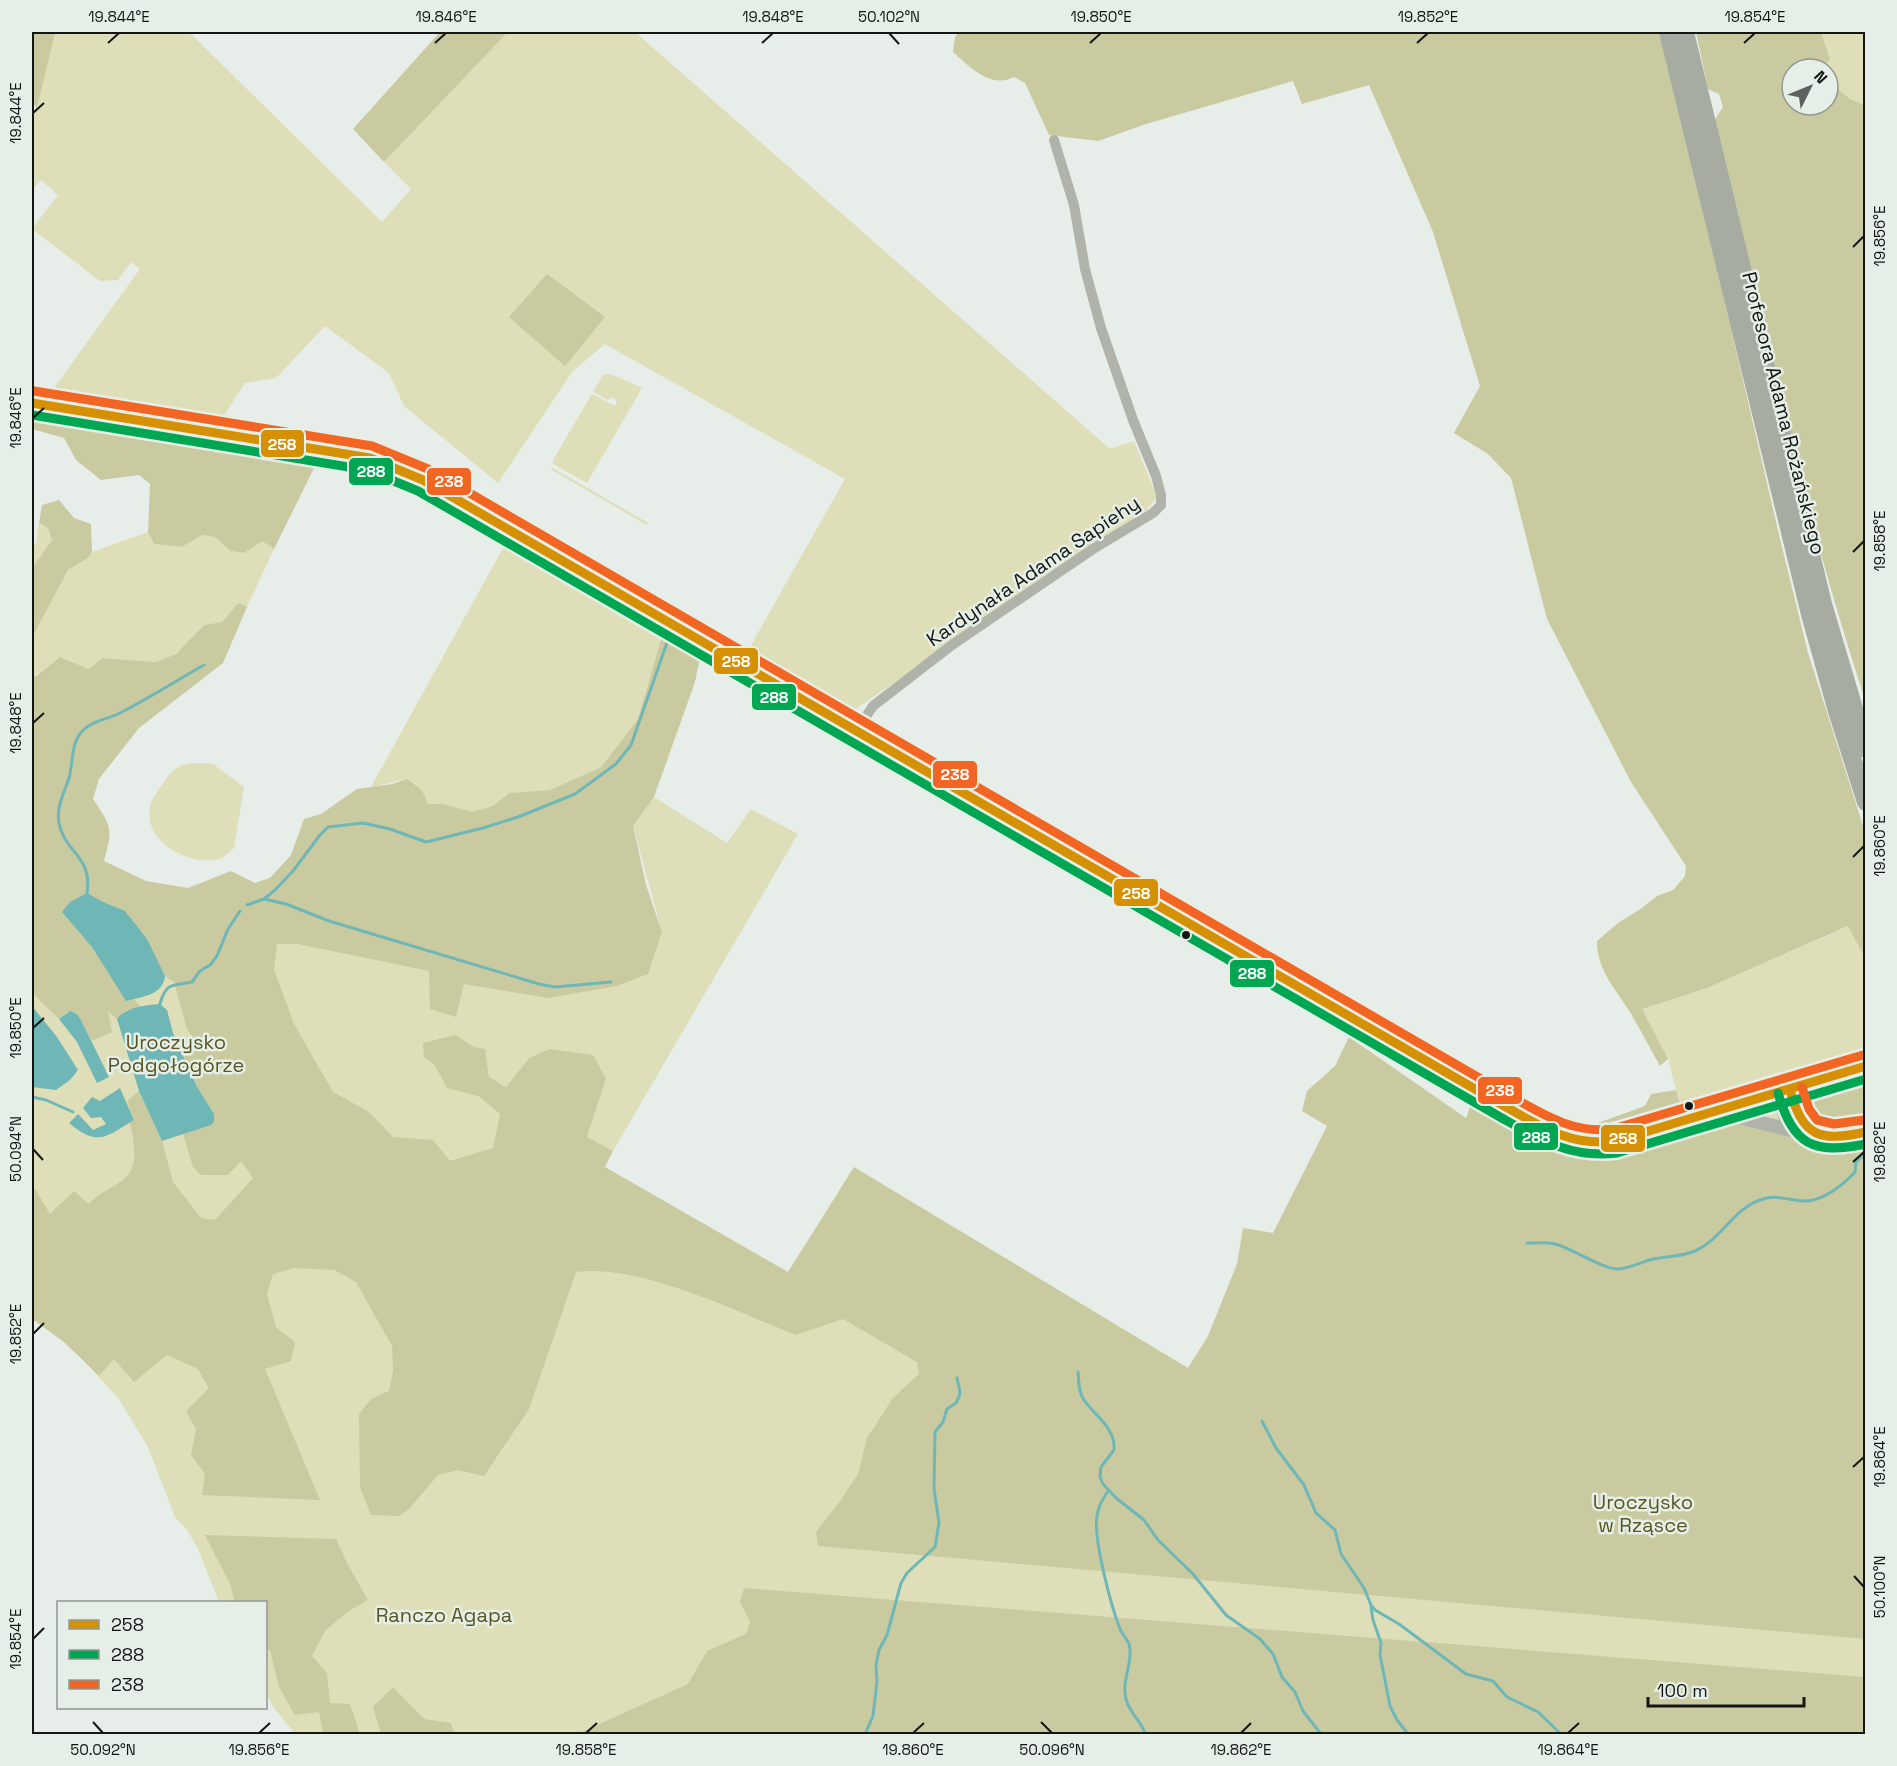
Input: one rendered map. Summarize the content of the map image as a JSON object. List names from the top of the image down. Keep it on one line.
{"streets":{"main road":["Profesora Adama Rożańskiego"],"street":["Kardynała Adama Sapiehy"]},"parks":["Uroczysko Podgołogórze","Uroczysko w Rząsce","Ranczo Agapa"],"lines":["transit line 238","transit line 258","transit line 288"],"legend":["258","288","238"],"scale_bar":"100 m","north":"top right","coordinates":["19.844°E","19.846°E","19.848°E","50.102°N","19.850°E","19.852°E","19.854°E","19.856°E","19.858°E","19.860°E","50.094°N","19.862°E","19.864°E","50.100°N","50.092°N","50.096°N"]}
